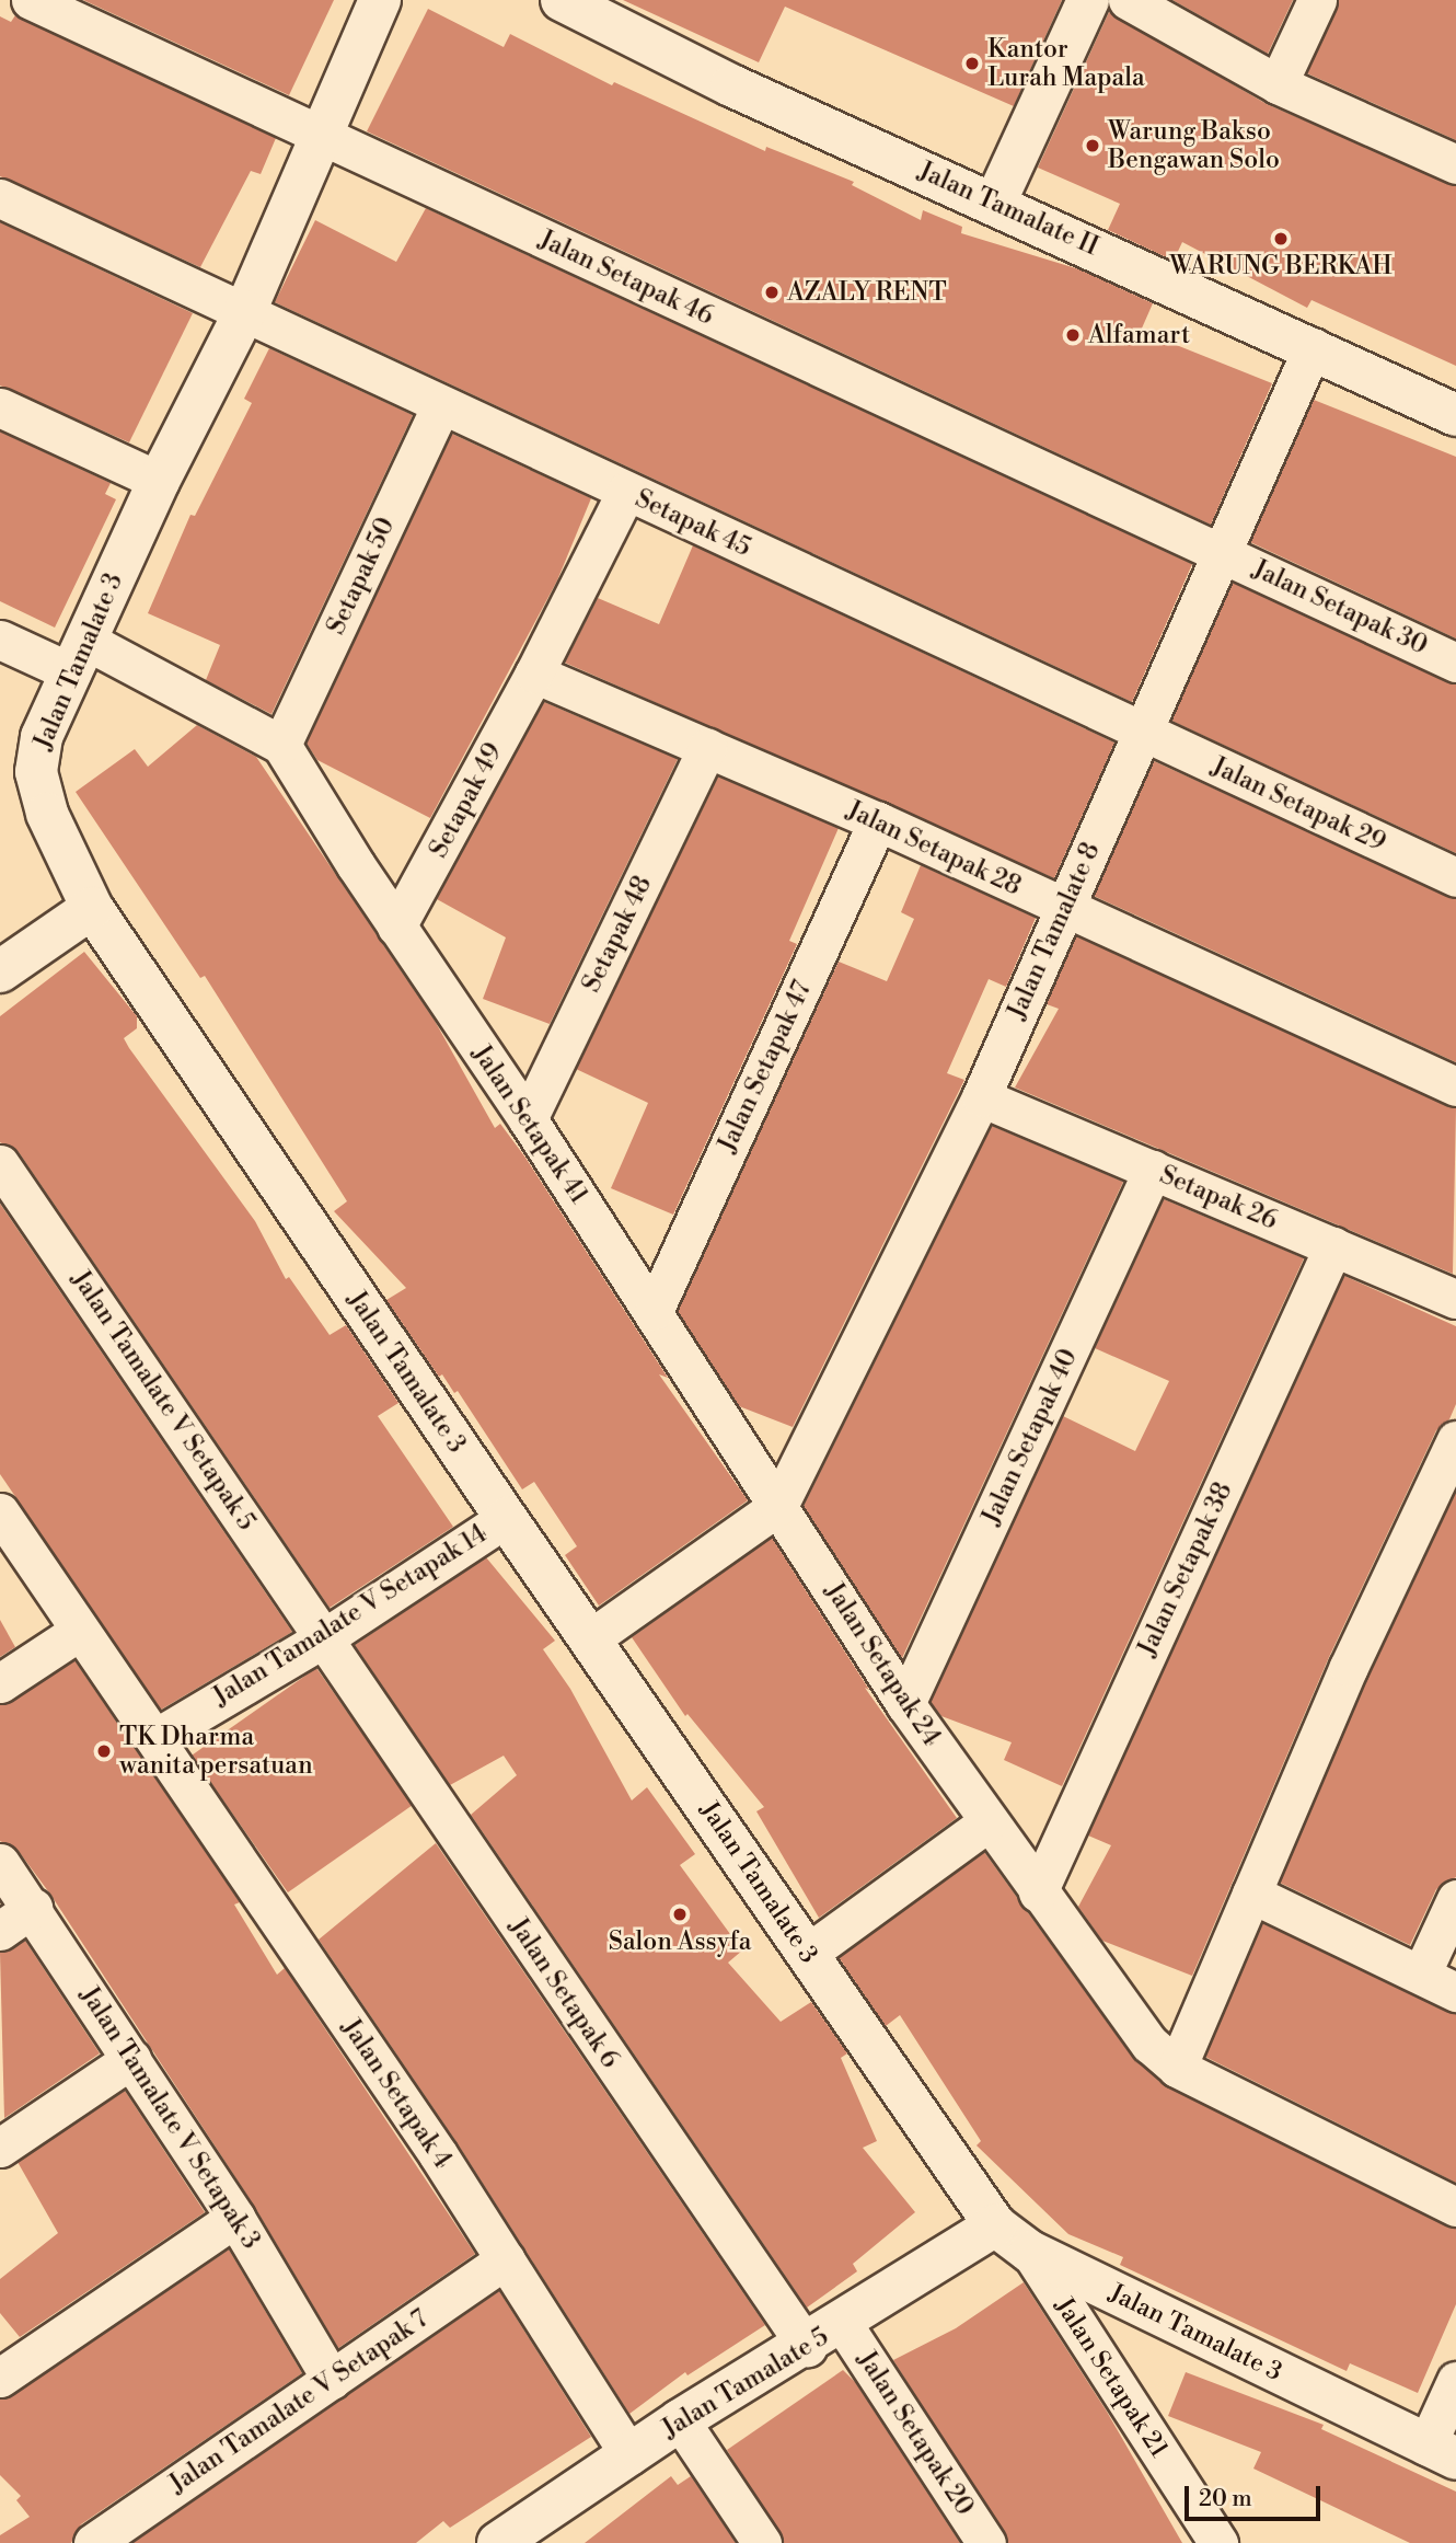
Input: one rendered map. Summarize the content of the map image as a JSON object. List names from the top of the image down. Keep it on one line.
{"streets":{"street":["Jalan Tamalate II","Jalan Setapak 46","Setapak 45","Setapak 50","Jalan Setapak 30","Jalan Tamalate 3","Setapak 49","Jalan Setapak 29","Jalan Setapak 28","Jalan Tamalate 8","Setapak 48","Jalan Setapak 47","Jalan Setapak 41","Setapak 26","Jalan Tamalate V Setapak 5","Jalan Setapak 40","Jalan Setapak 38","Jalan Tamalate V Setapak 14","Jalan Setapak 24","Jalan Setapak 6","Jalan Setapak 4","Jalan Tamalate V Setapak 3","Jalan Setapak 21","Jalan Tamalate 5","Jalan Tamalate V Setapak 7","Jalan Setapak 20"]},"crossings":[["Jalan Tamalate II","Jalan Tamalate 8"],["Jalan Setapak 46","Jalan Setapak 30"],["Jalan Setapak 46","Jalan Tamalate 3"],["Jalan Setapak 46","Jalan Tamalate 8"],["Setapak 45","Setapak 50"],["Setapak 45","Jalan Tamalate 3"],["Setapak 45","Setapak 49"],["Setapak 45","Jalan Setapak 29"],["Setapak 45","Jalan Tamalate 8"],["Setapak 50","Jalan Setapak 41"],["Jalan Setapak 30","Jalan Tamalate 8"],["Jalan Tamalate 3","Jalan Tamalate V Setapak 14"],["Jalan Tamalate 3","Jalan Setapak 21"],["Jalan Tamalate 3","Jalan Tamalate 5"],["Setapak 49","Jalan Setapak 28"],["Setapak 49","Jalan Setapak 41"],["Jalan Setapak 29","Jalan Tamalate 8"],["Jalan Setapak 28","Jalan Tamalate 8"],["Jalan Setapak 28","Setapak 48"],["Jalan Setapak 28","Jalan Setapak 47"],["Jalan Tamalate 8","Jalan Setapak 41"],["Jalan Tamalate 8","Setapak 26"],["Jalan Tamalate 8","Jalan Setapak 24"],["Setapak 48","Jalan Setapak 41"],["Jalan Setapak 47","Jalan Setapak 41"],["Jalan Setapak 41","Jalan Setapak 24"],["Setapak 26","Jalan Setapak 40"],["Setapak 26","Jalan Setapak 38"],["Jalan Tamalate V Setapak 5","Jalan Tamalate V Setapak 14"],["Jalan Tamalate V Setapak 5","Jalan Setapak 6"],["Jalan Setapak 40","Jalan Setapak 24"],["Jalan Setapak 38","Jalan Setapak 24"],["Jalan Tamalate V Setapak 14","Jalan Setapak 6"],["Jalan Tamalate V Setapak 14","Jalan Setapak 4"],["Jalan Setapak 6","Jalan Tamalate 5"],["Jalan Setapak 4","Jalan Tamalate 5"],["Jalan Setapak 4","Jalan Tamalate V Setapak 7"],["Jalan Tamalate V Setapak 3","Jalan Tamalate V Setapak 7"],["Jalan Tamalate 5","Jalan Setapak 20"]],"places":["Kantor Lurah Mapala","Warung Bakso Bengawan Solo","WARUNG BERKAH","AZALY RENT","Alfamart","TK Dharma wanita persatuan","Salon Assyfa"],"scale_bar":"20 m"}
